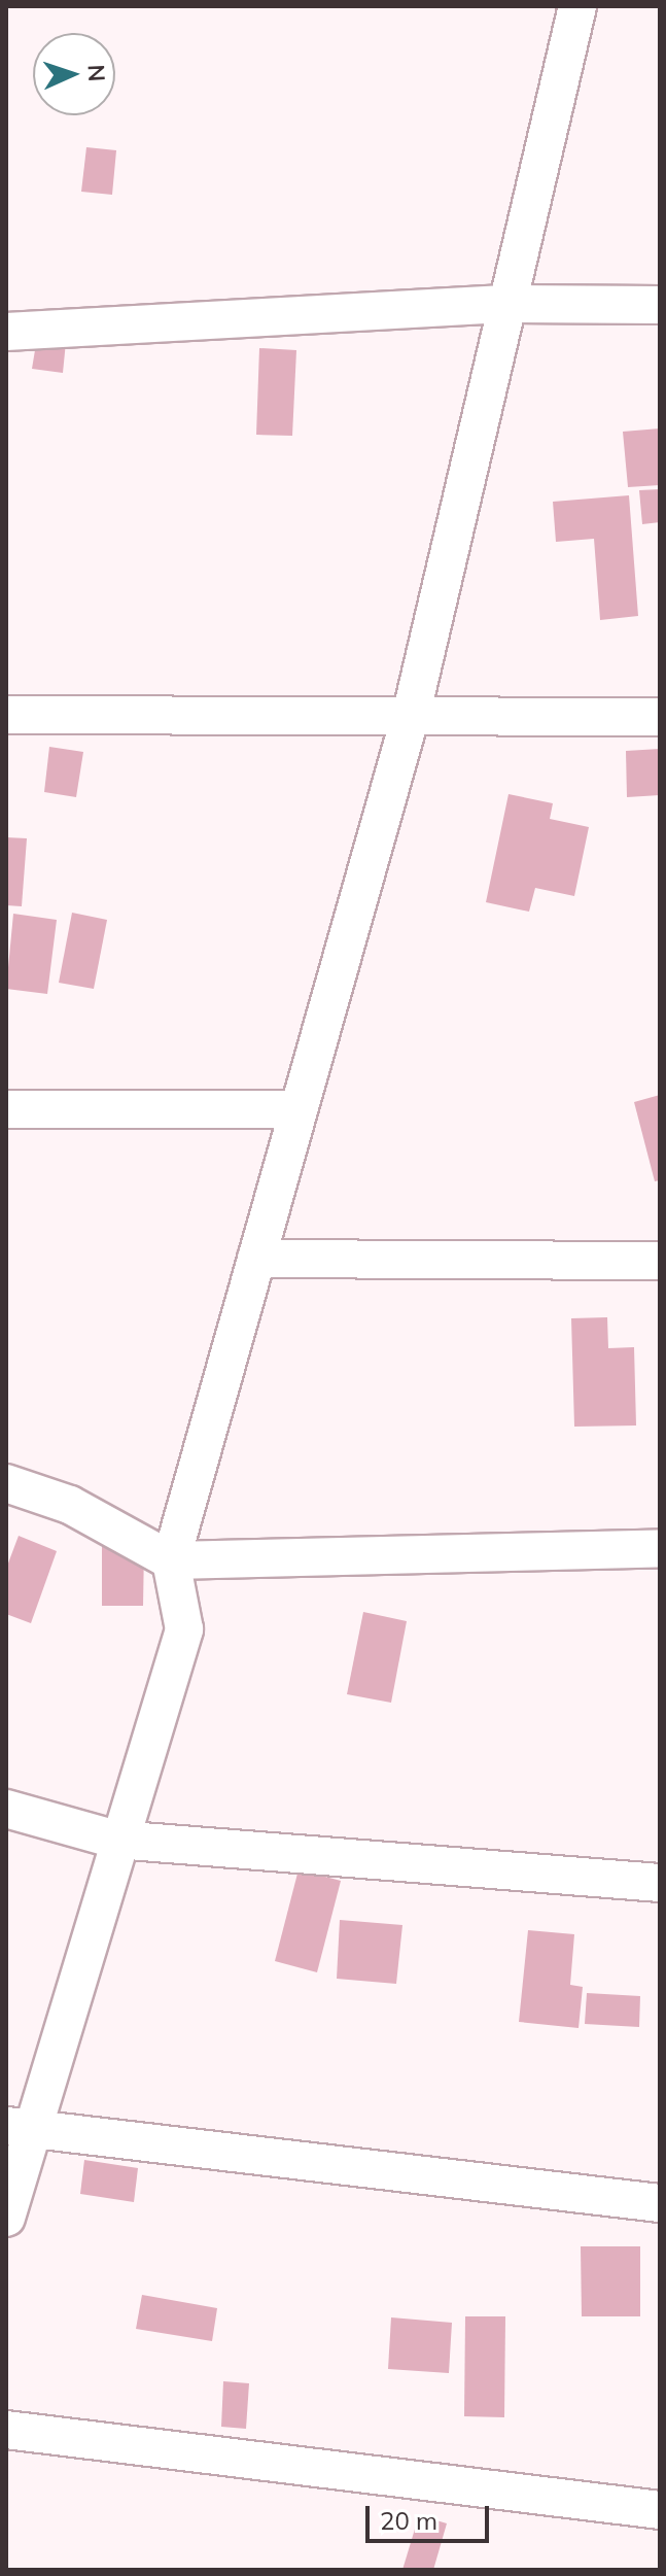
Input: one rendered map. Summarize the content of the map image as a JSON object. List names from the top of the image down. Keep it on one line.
{"scale_bar":"20 m","north":"right"}
